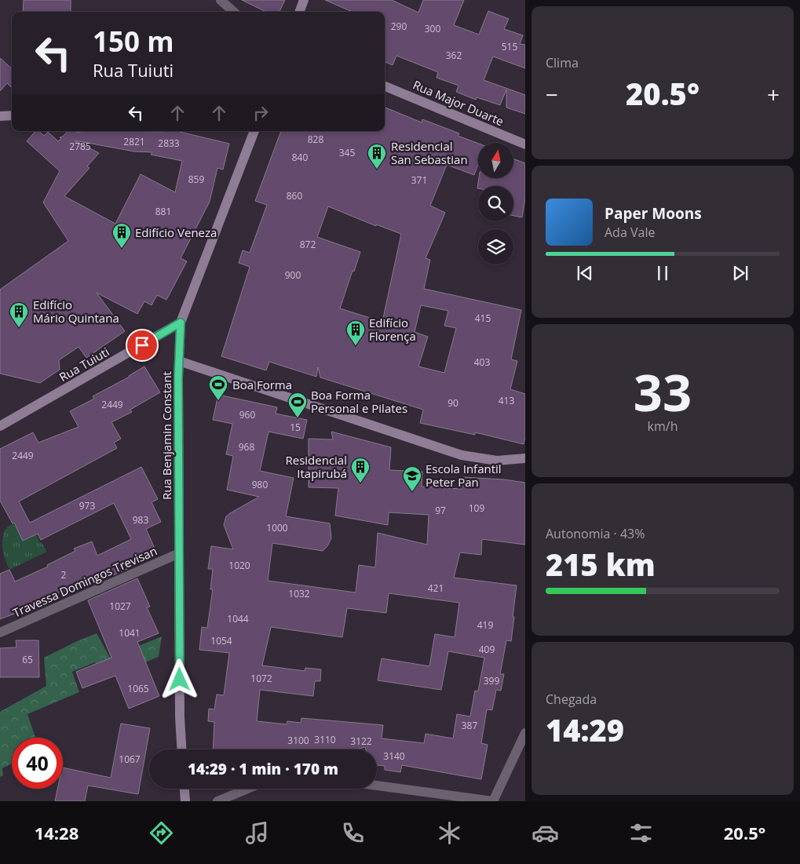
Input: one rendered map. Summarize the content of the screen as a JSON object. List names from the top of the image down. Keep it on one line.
{"streets":{"street":["Rua Major Duarte","Rua Tuiuti","Rua Benjamin Constant","Travessa Domingos Trevisan"]},"crossings":[["Rua Tuiuti","Rua Benjamin Constant"],["Rua Benjamin Constant","Travessa Domingos Trevisan"]],"places":{"building":["Residencial San Sebastian","Edifício Veneza","Edifício Mário Quintana","Edifício Florença","Residencial Itapirubá"],"sports":["Boa Forma","Boa Forma Personal e Pilates"],"school or university":["Escola Infantil Peter Pan"]},"house_numbers":["290","300","515","362","828","2821","2833","2785","345","840","859","371","860","881","872","900","415","403","413","90","2449","960","15","968","2449","980","973","109","97","983","1000","1020","2","421","1032","1027","1044","419","1041","1054","409","65","1072","399","1065","387","3110","3100","3122","3140","1067"],"north":"top","page":{"tile":["Clima",["33","km/h"],["Autonomia · 43%","215 km"],["Chegada","14:29"]],"turn":["150 m","Rua Tuiuti"],"heat":["−","20.5°","+"],"song":["Paper Moons","Ada Vale"],"limit":"40","trip":"14:29 · 1 min · 170 m","tabs":["14:28","20.5°"]}}
